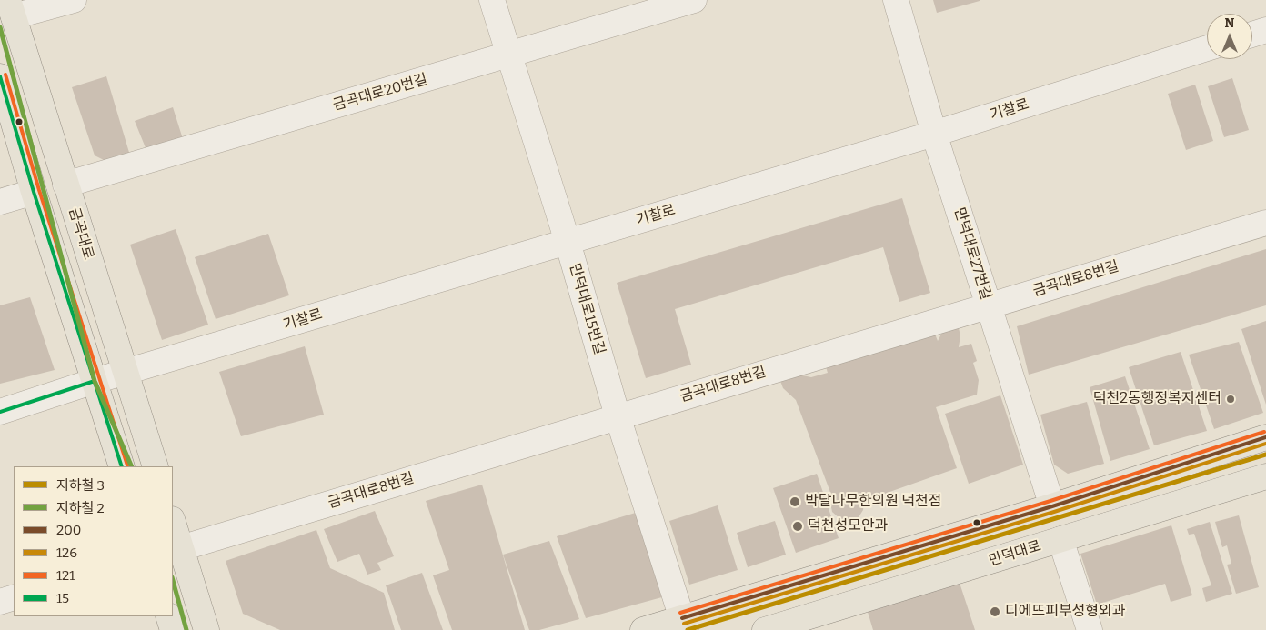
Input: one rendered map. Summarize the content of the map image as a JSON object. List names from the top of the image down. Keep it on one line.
{"streets":{"main road":["금곡대로","만덕대로"],"street":["금곡대로20번길","기찰로","만덕대로27번길","금곡대로8번길","만덕대로15번길"]},"crossings":[["금곡대로20번길","금곡대로"],["금곡대로20번길","만덕대로15번길"],["기찰로","금곡대로"],["기찰로","만덕대로27번길"],["기찰로","만덕대로15번길"],["만덕대로27번길","금곡대로8번길"],["금곡대로8번길","만덕대로15번길"]],"places":["덕천2동행정복지센터","박달나무한의원 덕천점","덕천성모안과","디에뜨피부성형외과"],"lines":["metro line 2","transit line 121","transit line 15","transit line 200","transit line 126","metro line 3"],"legend":["지하철 3","지하철 2","200","126","121","15"],"north":"top"}
